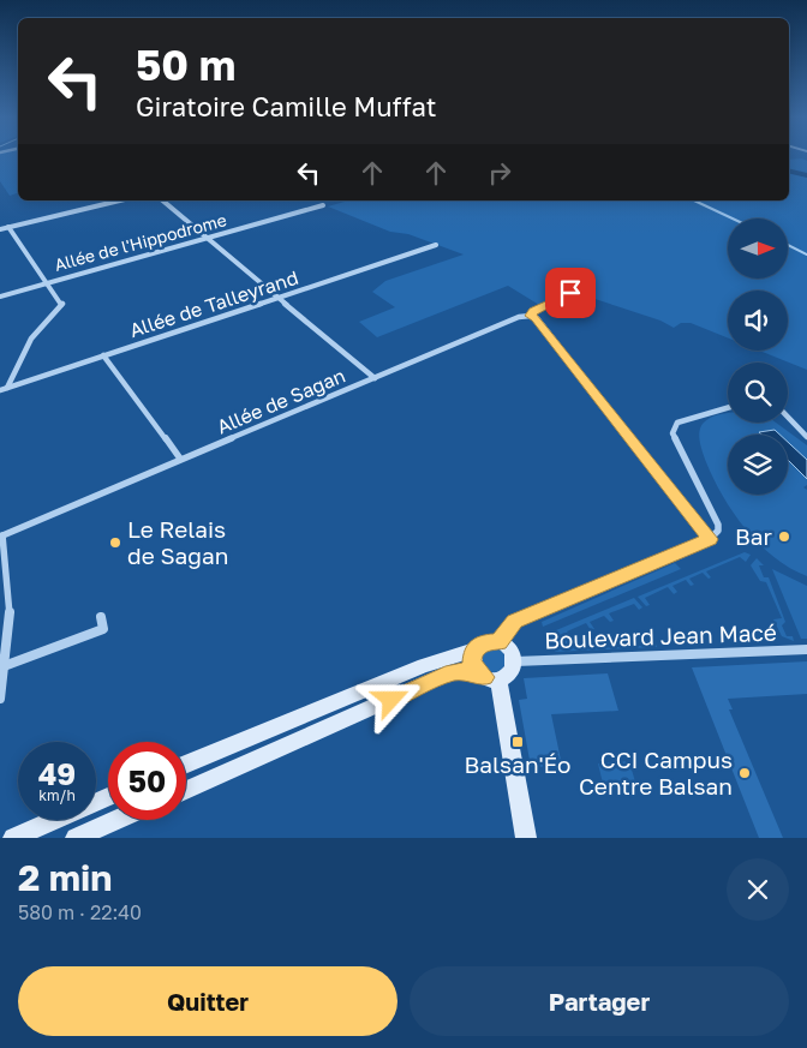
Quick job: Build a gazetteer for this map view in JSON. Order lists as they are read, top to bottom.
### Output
{
  "streets": {
    "street": [
      "Allée de l'Hippodrome",
      "Allée de Talleyrand",
      "Allée de Sagan",
      "Boulevard Jean Macé"
    ]
  },
  "places": {
    "other": ["Bar", "Le Relais de Sagan", "CCI Campus Centre Balsan"],
    "transit": ["Balsan'Éo"]
  },
  "north": "right",
  "page": {
    "turn": ["50 m", "Giratoire Camille Muffat"],
    "speed": "49 km/h",
    "limit": "50",
    "heading": ["2 min", "580 m · 22:40"],
    "buttons": ["Quitter", "Partager"]
  }
}
